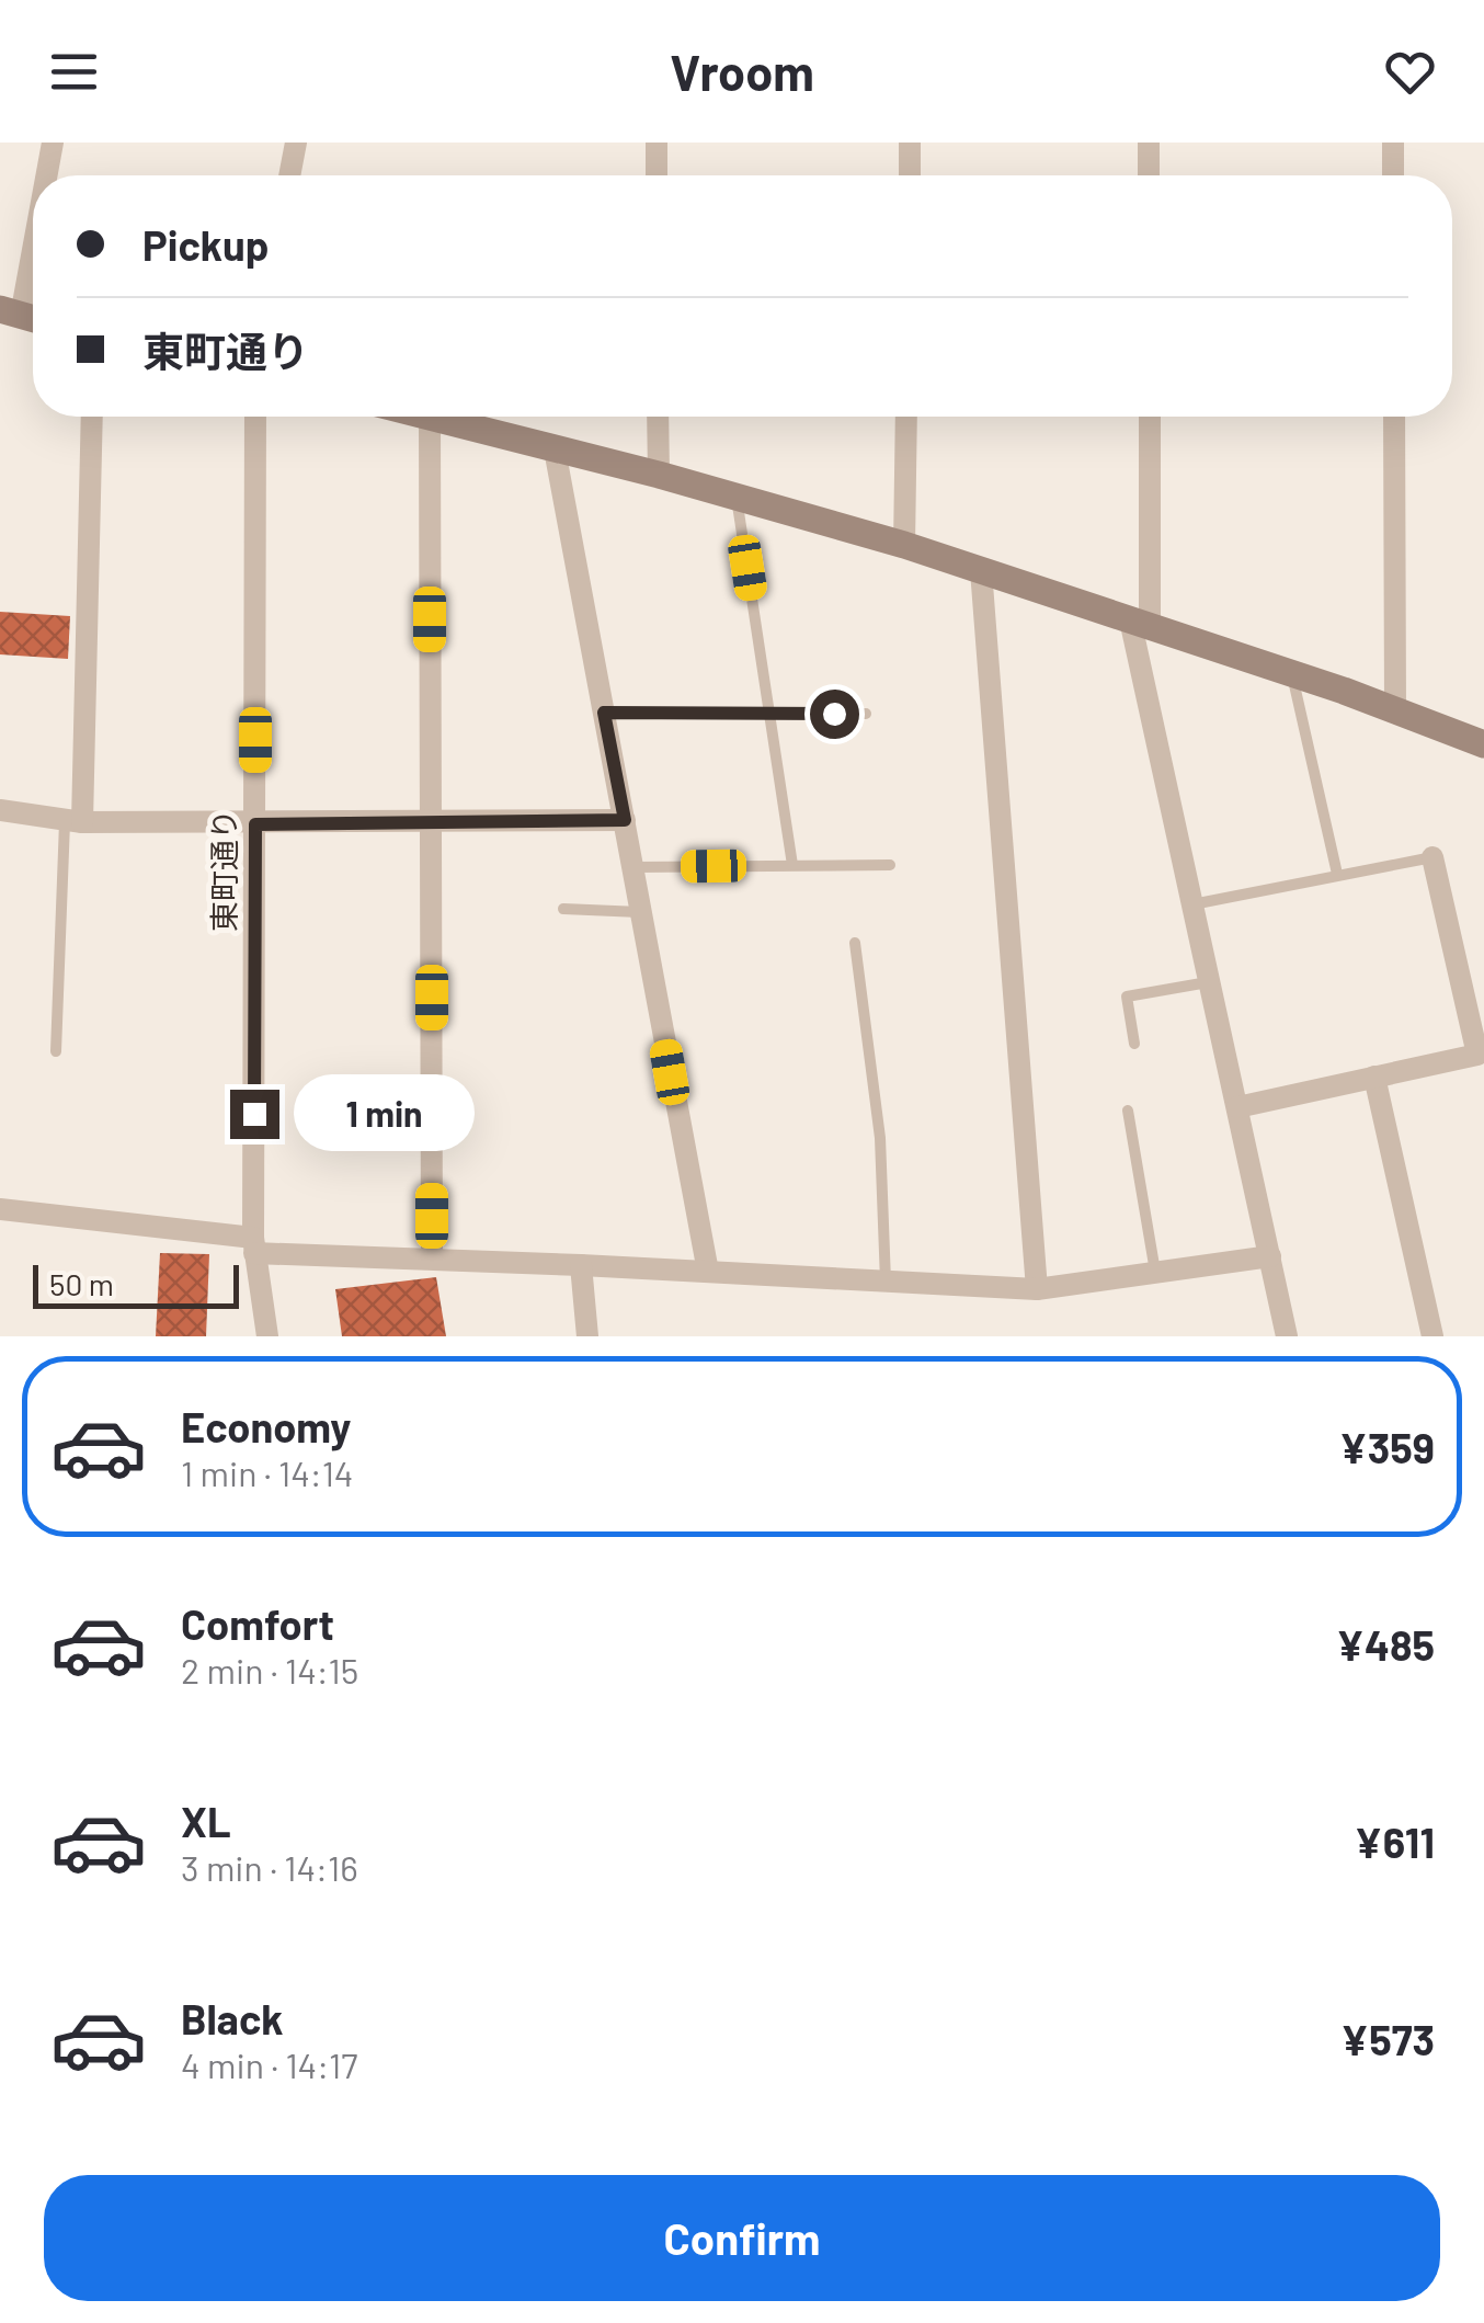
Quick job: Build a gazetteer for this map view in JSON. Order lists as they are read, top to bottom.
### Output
{
  "streets": {
    "street": ["東町通り"]
  },
  "scale_bar": "50 m",
  "page": {
    "header": "Vroom",
    "banner": ["Pickup", "東町通り"],
    "bubble": "1 min",
    "scale": "50 m",
    "list": [
      {
        "name": "Economy",
        "note": "1 min · 14:14",
        "value": "¥359"
      },
      {
        "name": "Comfort",
        "note": "2 min · 14:15",
        "value": "¥485"
      },
      {
        "name": "XL",
        "note": "3 min · 14:16",
        "value": "¥611"
      },
      {
        "name": "Black",
        "note": "4 min · 14:17",
        "value": "¥573"
      }
    ],
    "buttons": "Confirm"
  }
}
